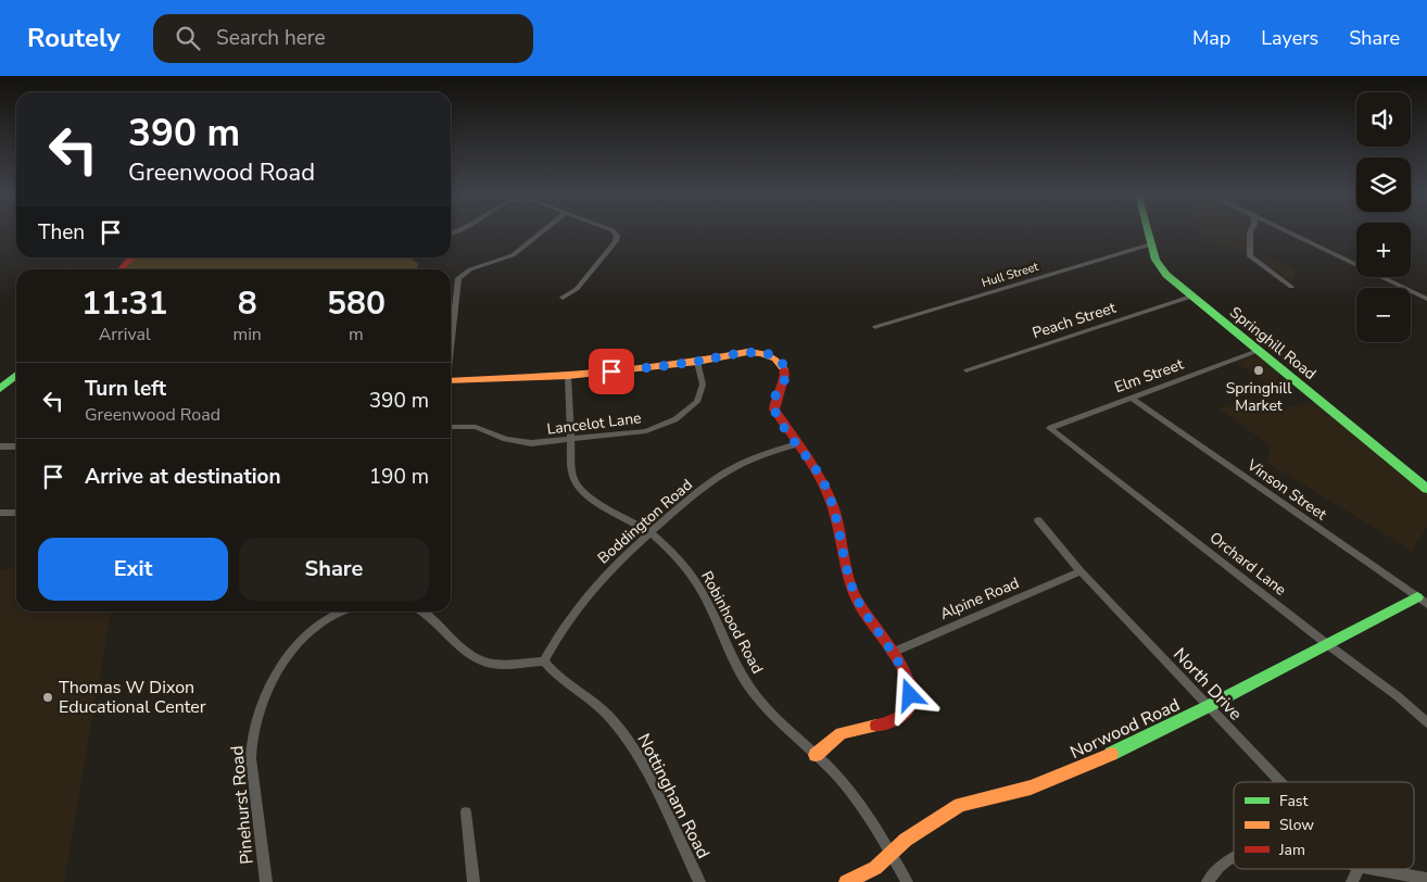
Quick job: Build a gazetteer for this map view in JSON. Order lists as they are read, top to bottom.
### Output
{
  "streets": {
    "street": [
      "Hull Street",
      "Peach Street",
      "Springhill Road",
      "Elm Street",
      "Lancelot Lane",
      "Vinson Street",
      "Boddington Road",
      "Orchard Lane",
      "Alpine Road",
      "Robinhood Road",
      "North Drive",
      "Norwood Road",
      "Nottingham Road",
      "Pinehurst Road"
    ]
  },
  "crossings": [
    ["Hull Street", "Springhill Road"],
    ["Peach Street", "Springhill Road"],
    ["Springhill Road", "Elm Street"],
    ["Elm Street", "Vinson Street"],
    ["Elm Street", "Orchard Lane"],
    ["Lancelot Lane", "Robinhood Road"],
    ["Vinson Street", "Norwood Road"],
    ["Boddington Road", "Robinhood Road"],
    ["Boddington Road", "Nottingham Road"],
    ["Orchard Lane", "Norwood Road"],
    ["Alpine Road", "North Drive"],
    ["Robinhood Road", "Norwood Road"],
    ["North Drive", "Norwood Road"]
  ],
  "places": ["Springhill Market", "Thomas W Dixon Educational Center"],
  "legend": ["Fast", "Slow", "Jam"],
  "page": {
    "header": "Routely",
    "search": "Search here",
    "nav": ["Map", "Layers", "Share"],
    "map_buttons": ["+", "−"],
    "turn": ["390 m", "Greenwood Road"],
    "then": "Then",
    "eta": [
      "11:31",
      "Arrival",
      "8",
      "min",
      "580",
      "m"
    ],
    "list": [
      {
        "name": "Turn left",
        "note": "Greenwood Road",
        "value": "390 m"
      },
      {
        "name": "Arrive at destination",
        "value": "190 m"
      }
    ],
    "buttons": ["Exit", "Share"]
  }
}
